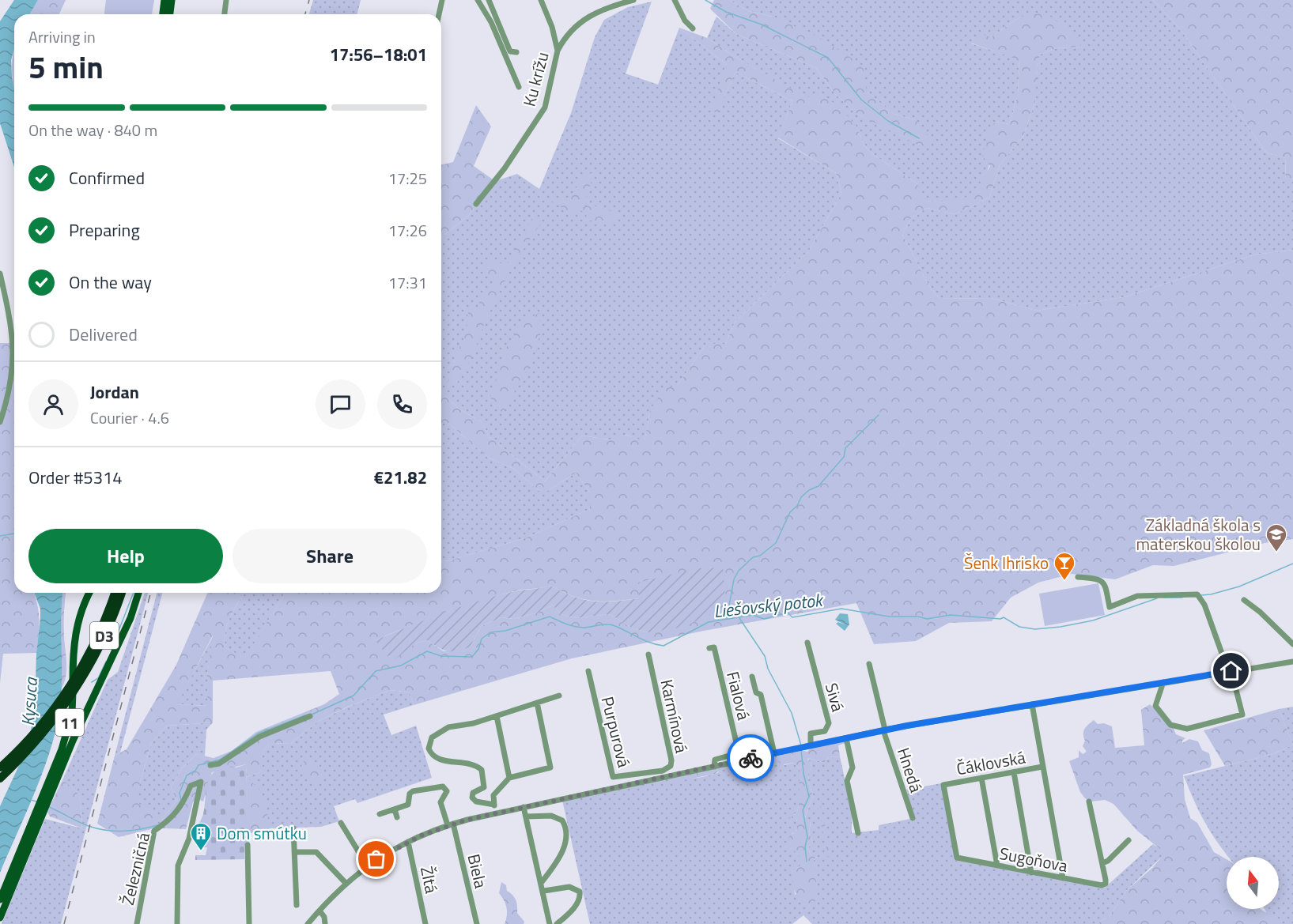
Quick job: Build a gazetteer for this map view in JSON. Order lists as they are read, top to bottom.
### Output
{
  "streets": {
    "highway": ["D3"],
    "main road": ["11"],
    "street": [
      "Ku krížu",
      "Fialová",
      "Sivá",
      "Karmínová",
      "Purpurová",
      "Čáklovská",
      "Hnedá",
      "Sugoňova",
      "Železničná",
      "Biela",
      "Žltá"
    ]
  },
  "crossings": [
    ["Karmínová", "Purpurová"],
    ["Čáklovská", "Sugoňova"]
  ],
  "water": ["Liešovský potok", "Kysuca"],
  "places": {
    "school or university": ["Základná škola s materskou školou"],
    "bar": ["Šenk Ihrisko"],
    "building": ["Dom smútku"]
  },
  "north": "top",
  "page": {
    "heading": ["5 min", "Arriving in", "17:56–18:01"],
    "panel": [
      "Jordan",
      "Courier · 4.6",
      "Order #5314",
      "€21.82"
    ],
    "bar": "On the way · 840 m",
    "list": [
      ["Confirmed", "17:25"],
      ["Preparing", "17:26"],
      ["On the way", "17:31"],
      "Delivered"
    ],
    "buttons": ["Help", "Share"]
  }
}
